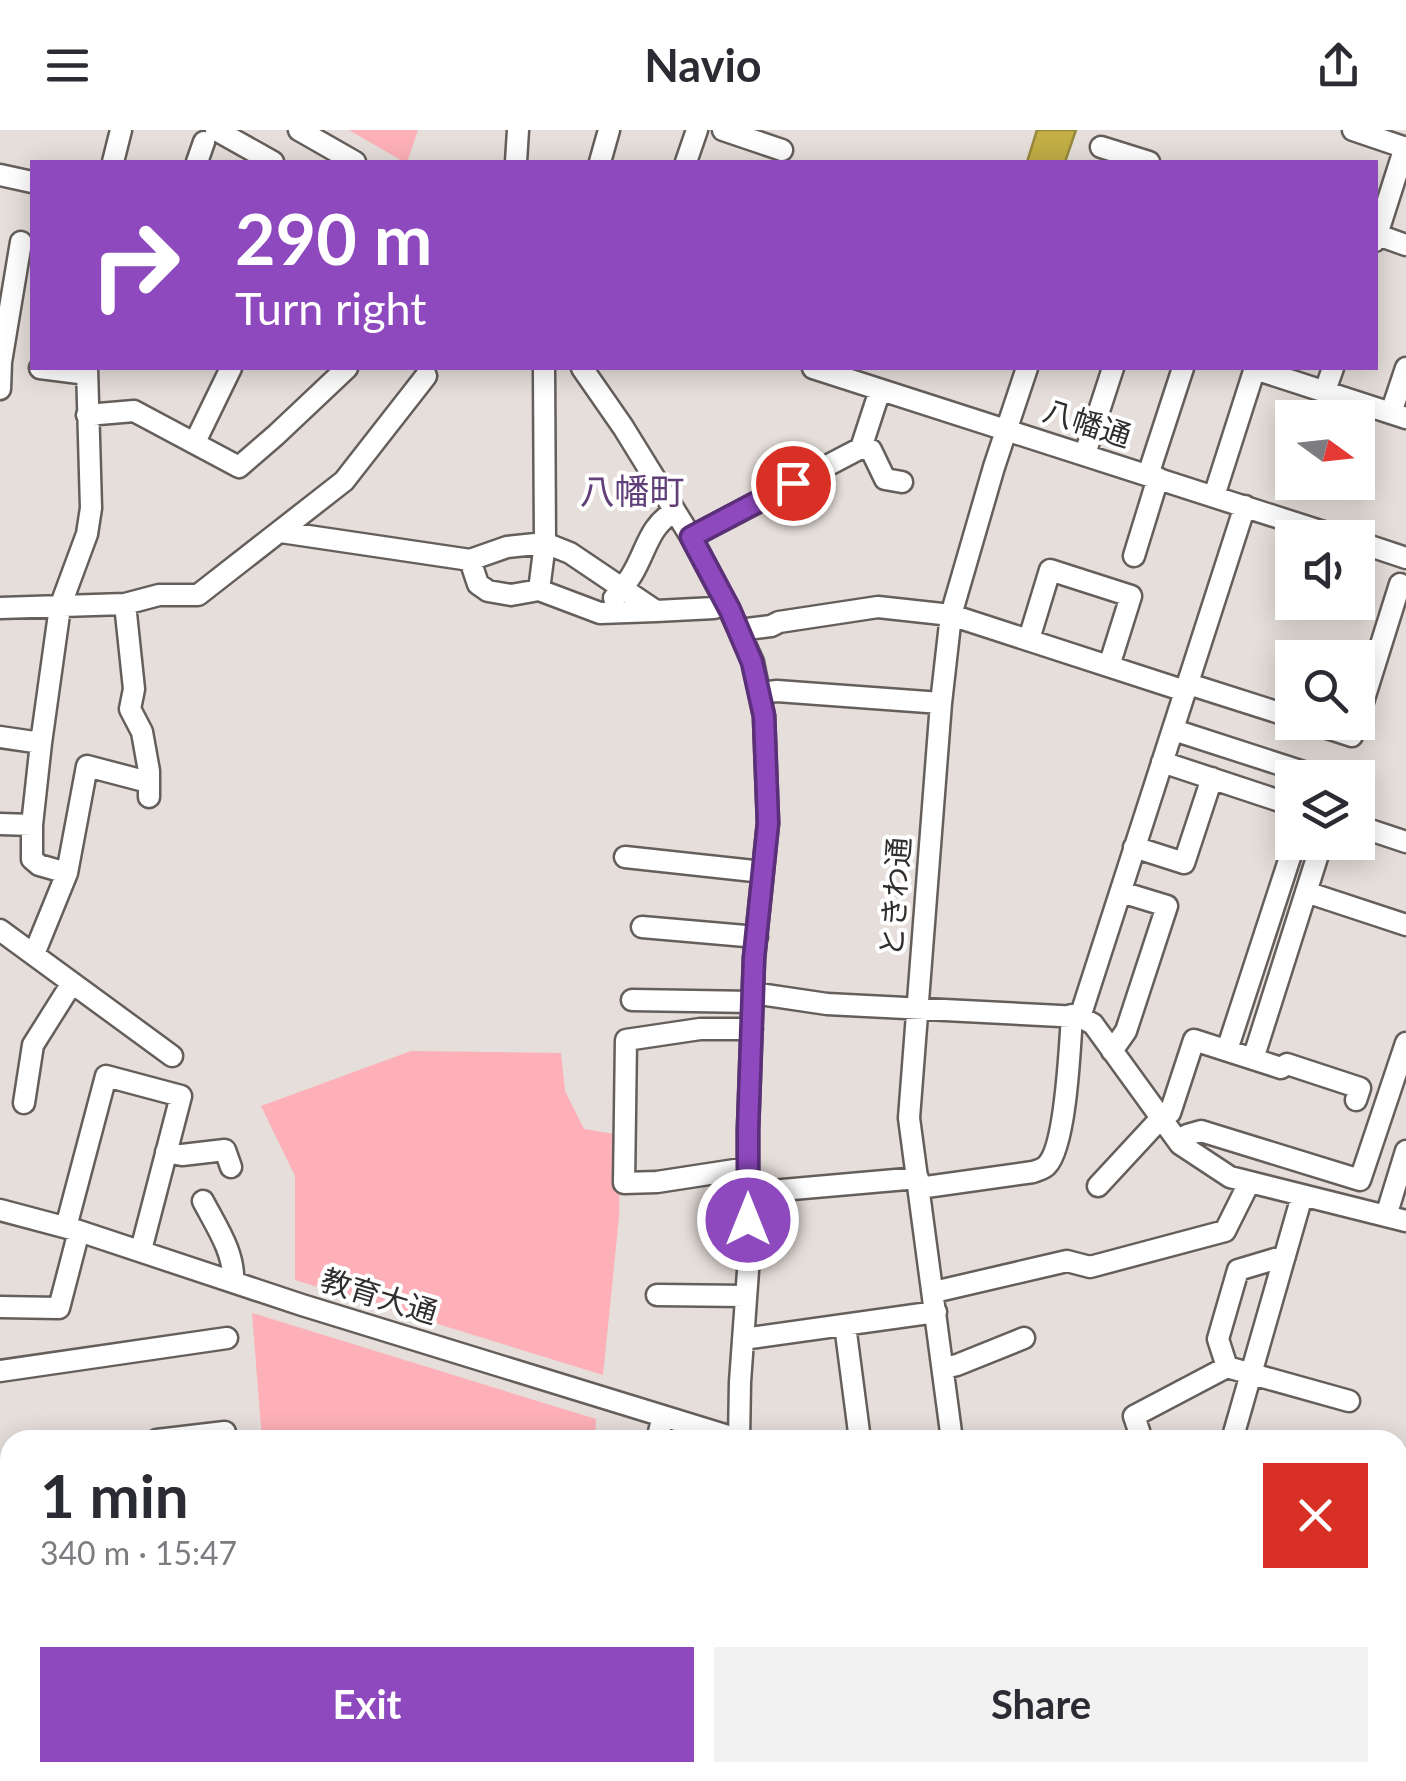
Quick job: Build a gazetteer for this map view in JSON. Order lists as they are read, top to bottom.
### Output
{
  "streets": {
    "street": ["八幡通", "ときわ通", "教育大通"]
  },
  "crossings": [
    ["八幡通", "ときわ通"]
  ],
  "districts": ["八幡町"],
  "north": "right",
  "page": {
    "header": "Navio",
    "turn": ["290 m", "Turn right"],
    "heading": ["1 min", "340 m · 15:47"],
    "buttons": ["Exit", "Share"]
  }
}
